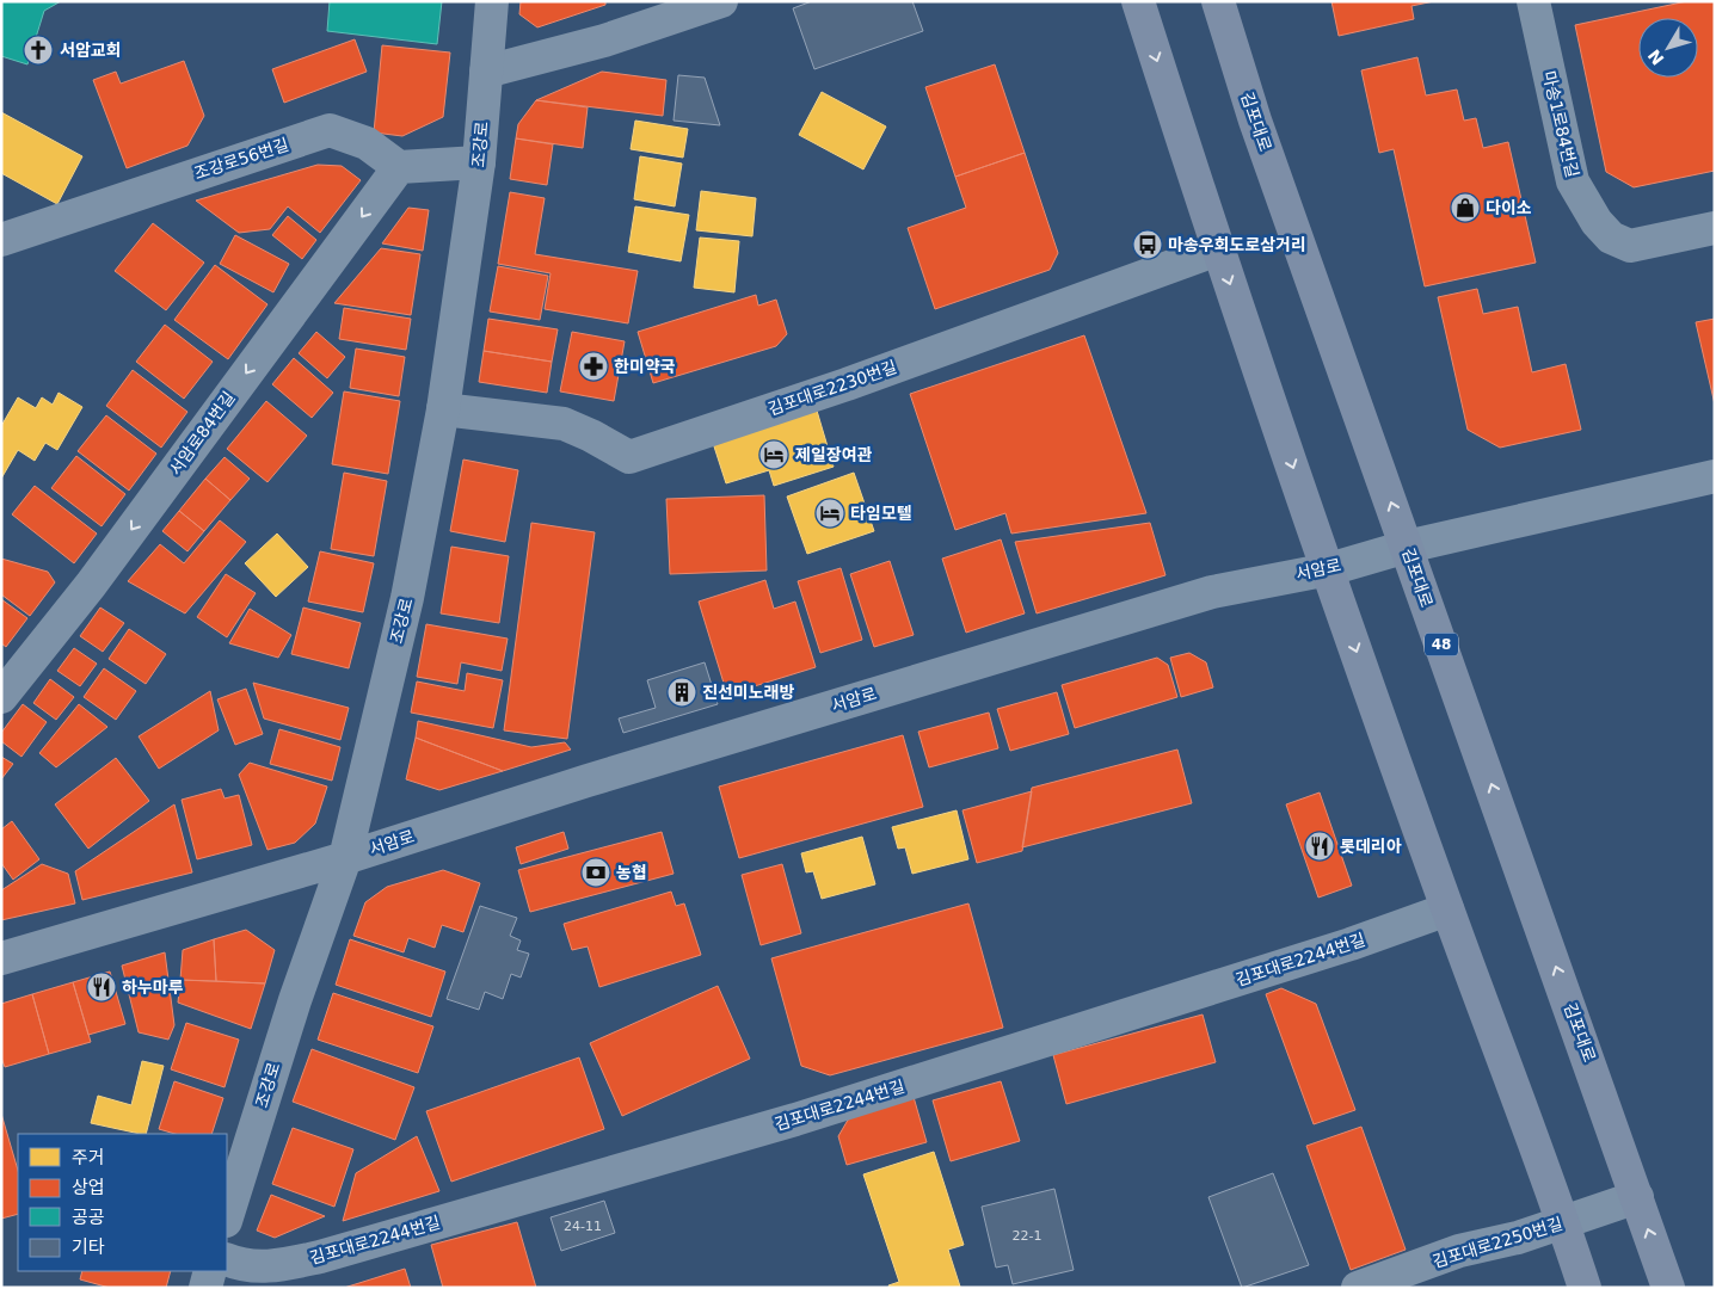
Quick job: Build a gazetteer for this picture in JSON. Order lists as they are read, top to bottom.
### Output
{
  "streets": {
    "main road": ["김포대로", "48"],
    "street": [
      "마송1로84번길",
      "조강로",
      "조강로56번길",
      "김포대로2230번길",
      "서암로84번길",
      "서암로",
      "김포대로2244번길",
      "김포대로2250번길"
    ]
  },
  "crossings": [
    ["김포대로", "서암로"],
    ["김포대로", "김포대로2250번길"],
    ["조강로", "김포대로2230번길"],
    ["조강로", "서암로"],
    ["조강로56번길", "서암로84번길"]
  ],
  "one_way": ["서암로84번길"],
  "places": {
    "church": ["서암교회"],
    "shop": ["다이소"],
    "bus stop": ["마송우회도로삼거리"],
    "pharmacy": ["한미약국"],
    "hotel": ["제일장여관", "타임모텔"],
    "building": ["진선미노래방"],
    "restaurant": ["롯데리아", "하누마루"],
    "bank": ["농협"]
  },
  "house_numbers": ["24-11", "22-1"],
  "legend": [
    "주거",
    "상업",
    "공공",
    "기타"
  ],
  "north": "bottom left"
}
